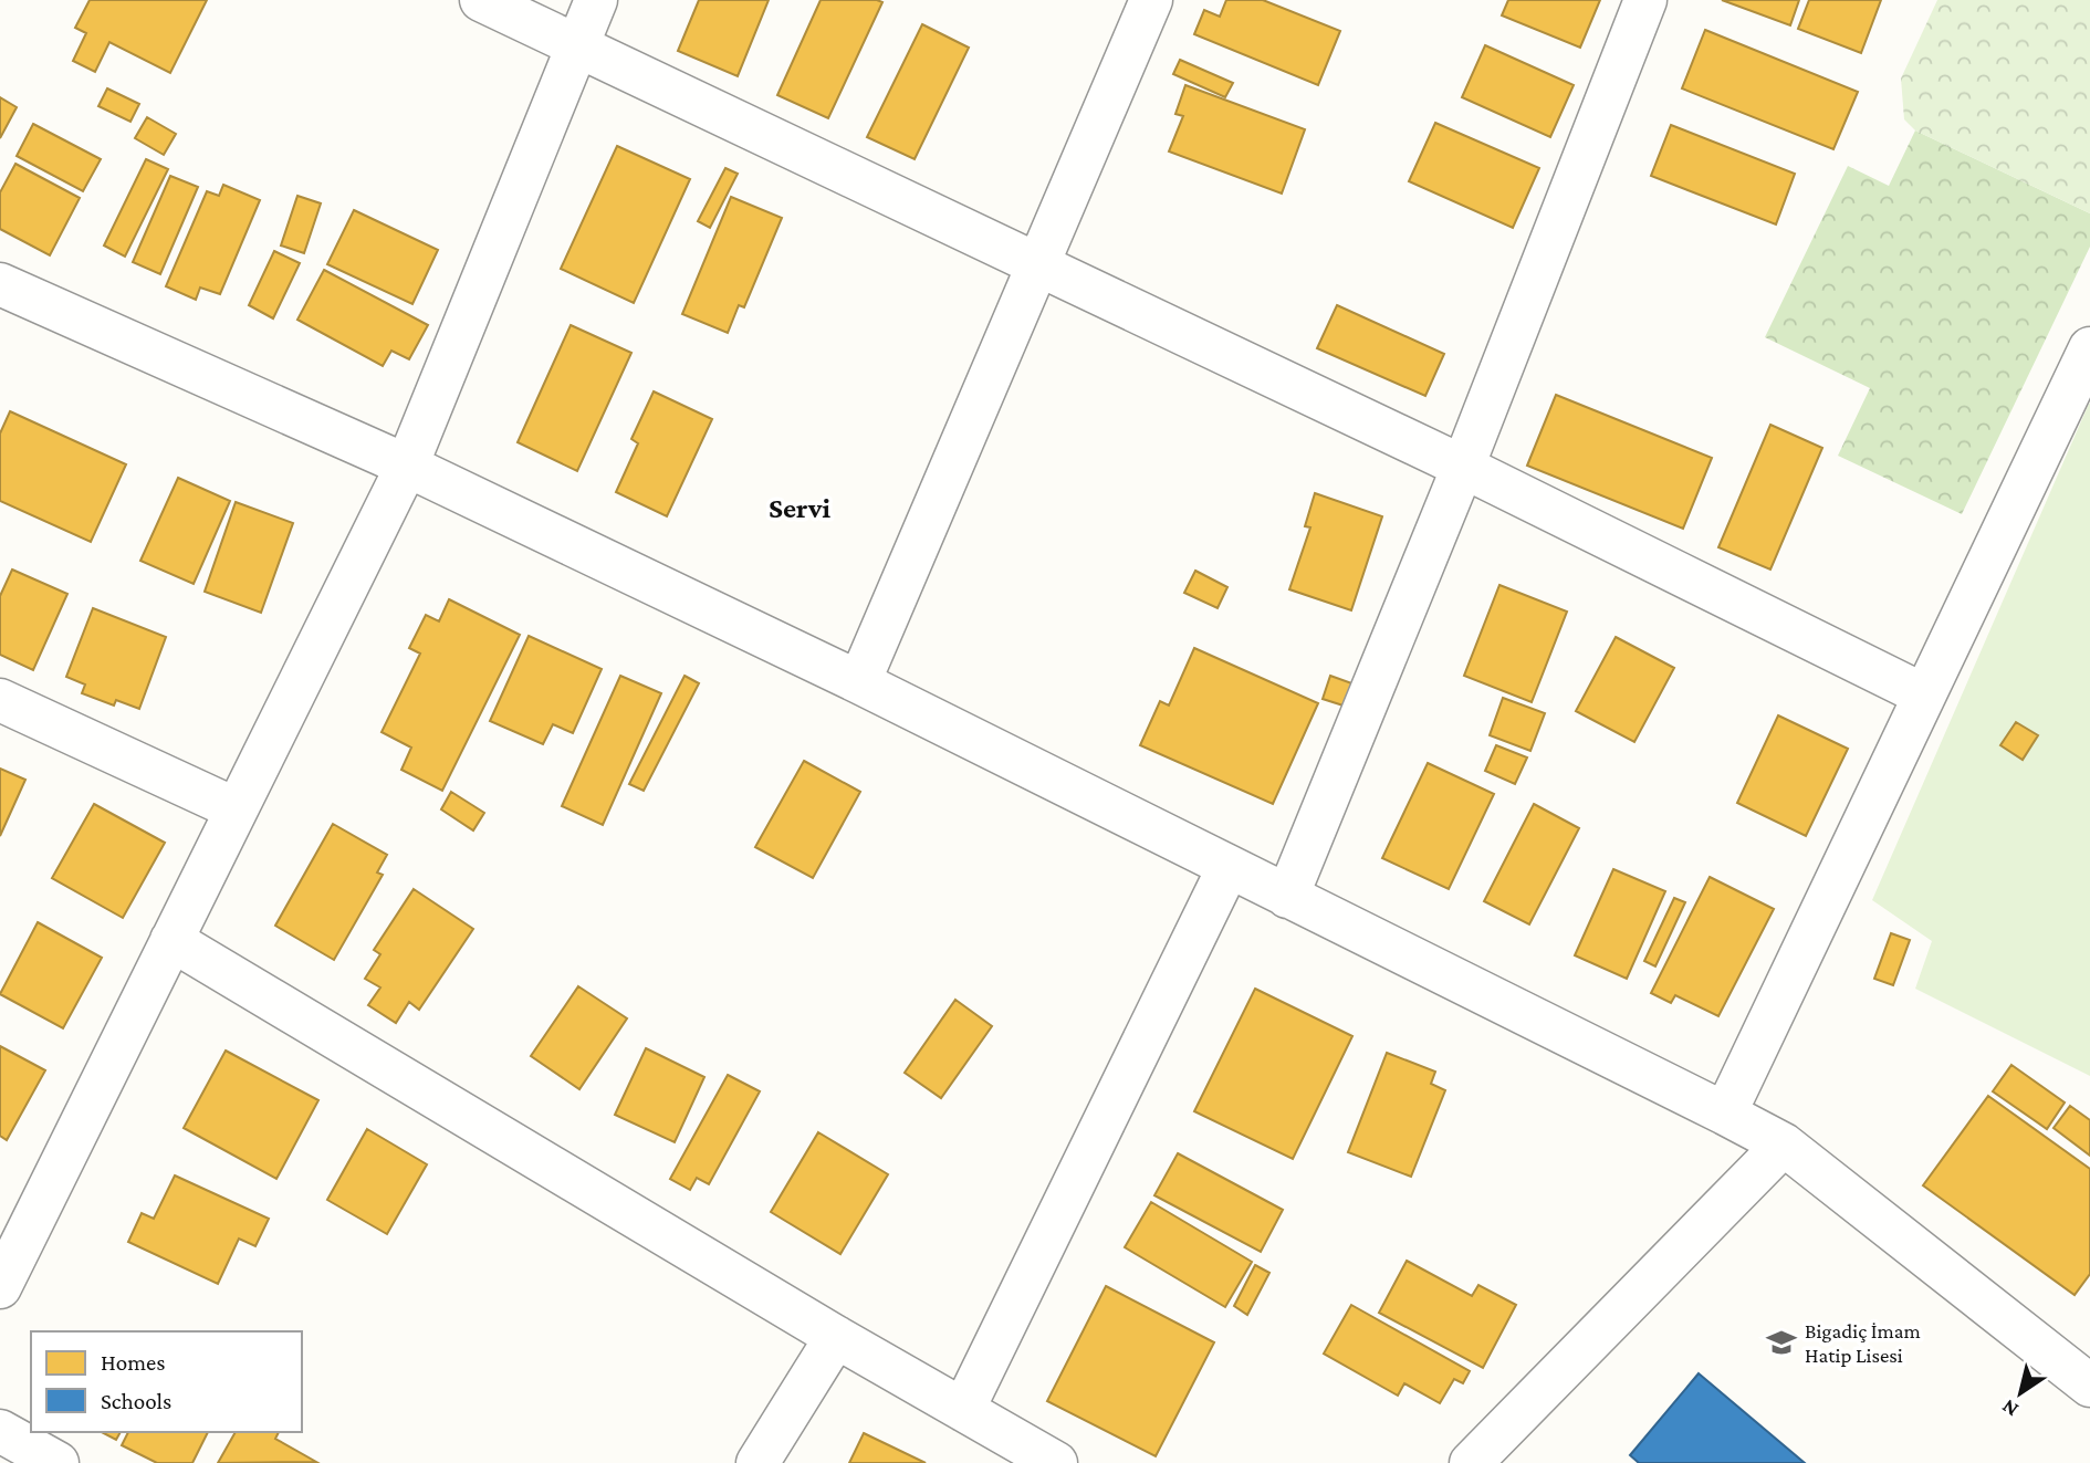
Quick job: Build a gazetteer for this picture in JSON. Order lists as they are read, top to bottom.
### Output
{
  "districts": ["Servi"],
  "places": {
    "school or university": ["Bigadiç İmam Hatip Lisesi"]
  },
  "legend": ["Homes", "Schools"],
  "north": "bottom left"
}
